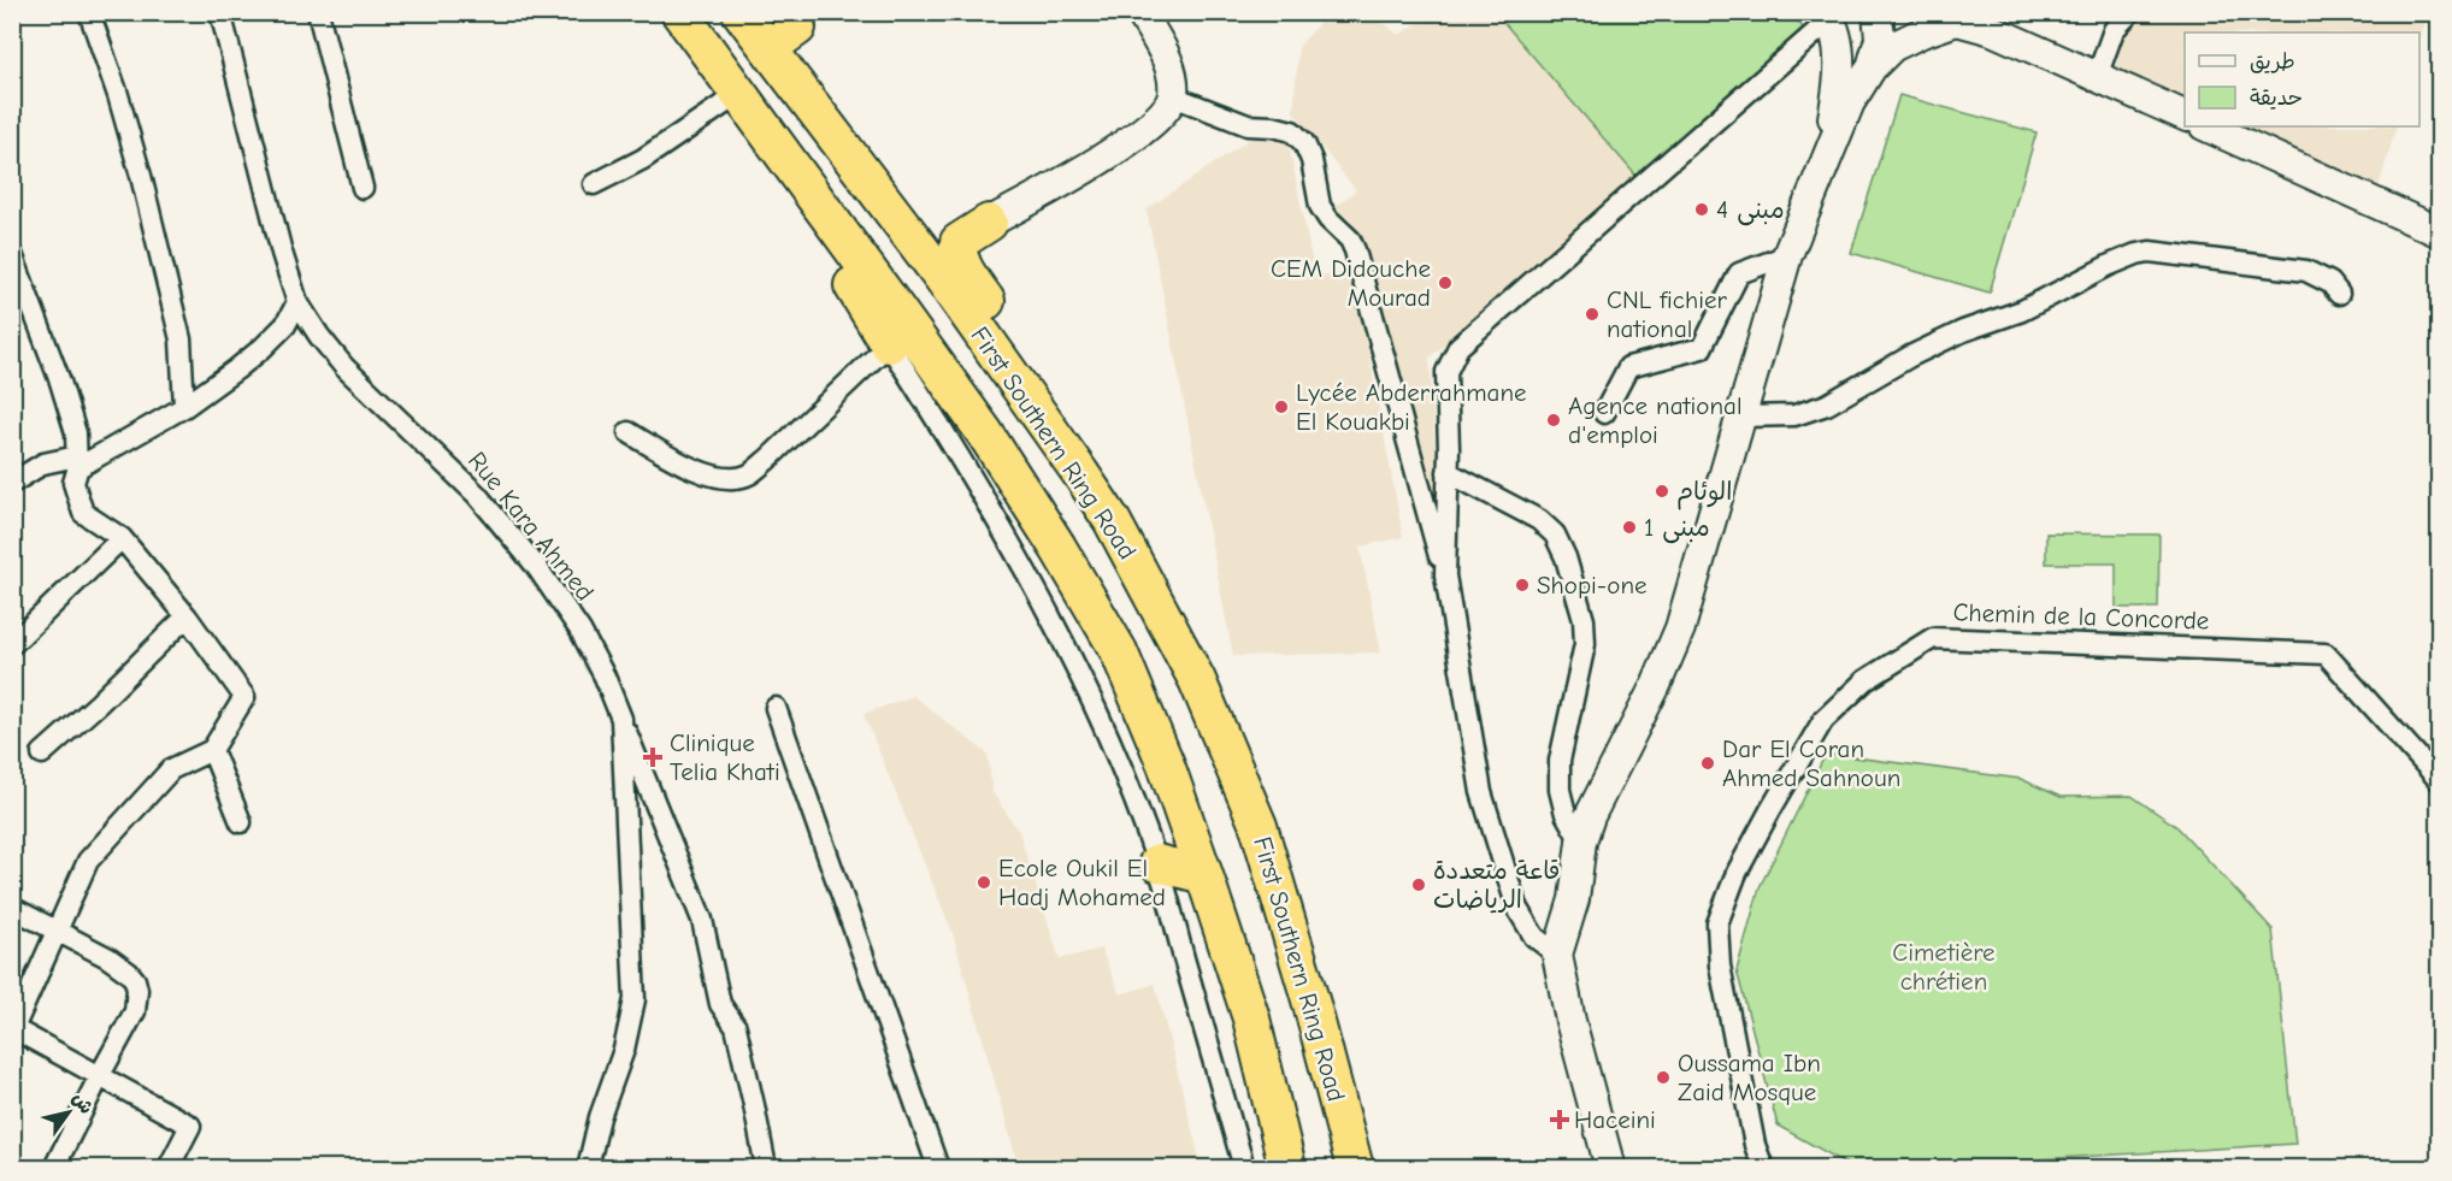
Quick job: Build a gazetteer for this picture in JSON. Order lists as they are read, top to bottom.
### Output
{
  "streets": {
    "highway": ["First Southern Ring Road"],
    "street": ["Rue Kara Ahmed", "Chemin de la Concorde"]
  },
  "parks": ["Cimetière chrétien"],
  "places": {
    "other": [
      "مبنى 4",
      "CEM Didouche Mourad",
      "CNL fichier national",
      "Lycée Abderrahmane El Kouakbi",
      "Agence national d'emploi",
      "الوئام",
      "مبنى 1",
      "Shopi-one",
      "Dar El Coran Ahmed Sahnoun",
      "Ecole Oukil El Hadj Mohamed",
      "قاعة متعددة الرياضات",
      "Oussama Ibn Zaid Mosque"
    ],
    "health": ["Clinique Telia Khati", "Haceini"]
  },
  "legend": ["طريق", "حديقة"],
  "north": "top right"
}
